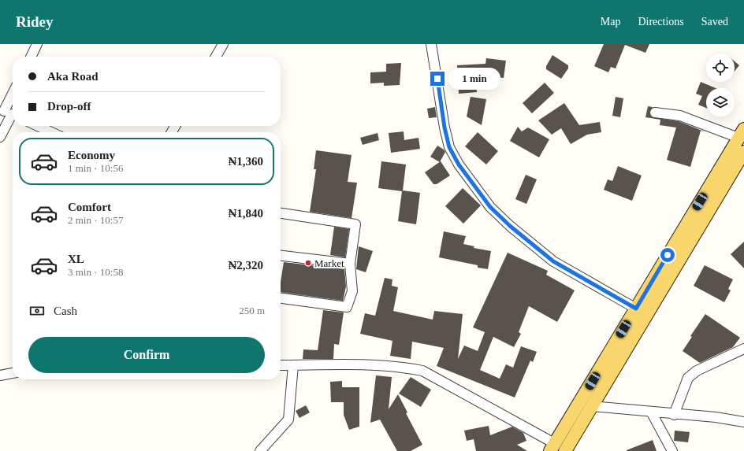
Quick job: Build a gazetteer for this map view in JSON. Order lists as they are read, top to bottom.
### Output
{
  "places": ["Market"],
  "page": {
    "header": "Ridey",
    "nav": ["Map", "Directions", "Saved"],
    "banner": ["Aka Road", "Drop-off"],
    "bubble": "1 min",
    "list": [
      {
        "name": "Economy",
        "note": "1 min · 10:56",
        "value": "₦1,360"
      },
      {
        "name": "Comfort",
        "note": "2 min · 10:57",
        "value": "₦1,840"
      },
      {
        "name": "XL",
        "note": "3 min · 10:58",
        "value": "₦2,320"
      }
    ],
    "pay": ["Cash", "250 m"],
    "buttons": "Confirm"
  }
}
